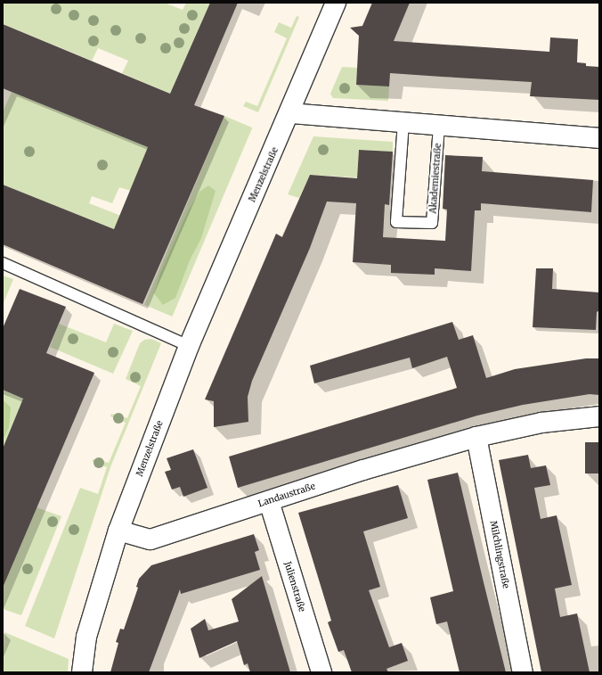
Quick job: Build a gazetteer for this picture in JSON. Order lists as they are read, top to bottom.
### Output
{
  "streets": {
    "street": [
      "Menzelstraße",
      "Landaustraße",
      "Milchlingstraße",
      "Julienstraße"
    ],
    "lane": ["Akademiestraße"]
  },
  "crossings": [
    ["Menzelstraße", "Landaustraße"],
    ["Landaustraße", "Milchlingstraße"],
    ["Landaustraße", "Julienstraße"]
  ]
}
